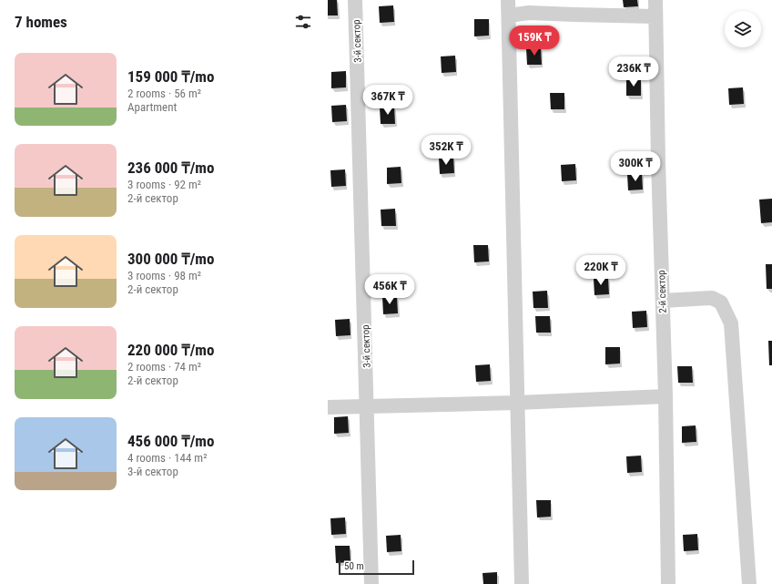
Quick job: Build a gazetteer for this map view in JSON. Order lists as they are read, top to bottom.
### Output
{
  "streets": {
    "street": ["3-й сектор", "2-й сектор"]
  },
  "scale_bar": "50 m",
  "page": {
    "heading": "7 homes",
    "price": [
      "159K ₸",
      "236K ₸",
      "367K ₸",
      "352K ₸",
      "300K ₸",
      "220K ₸",
      "456K ₸"
    ],
    "list": [
      {
        "name": "159 000 ₸/mo",
        "note": "2 rooms · 56 m² · Apartment"
      },
      {
        "name": "236 000 ₸/mo",
        "note": "3 rooms · 92 m² · 2-й сектор"
      },
      {
        "name": "300 000 ₸/mo",
        "note": "3 rooms · 98 m² · 2-й сектор"
      },
      {
        "name": "220 000 ₸/mo",
        "note": "2 rooms · 74 m² · 2-й сектор"
      },
      {
        "name": "456 000 ₸/mo",
        "note": "4 rooms · 144 m² · 3-й сектор"
      }
    ],
    "scale": "50 m"
  }
}
